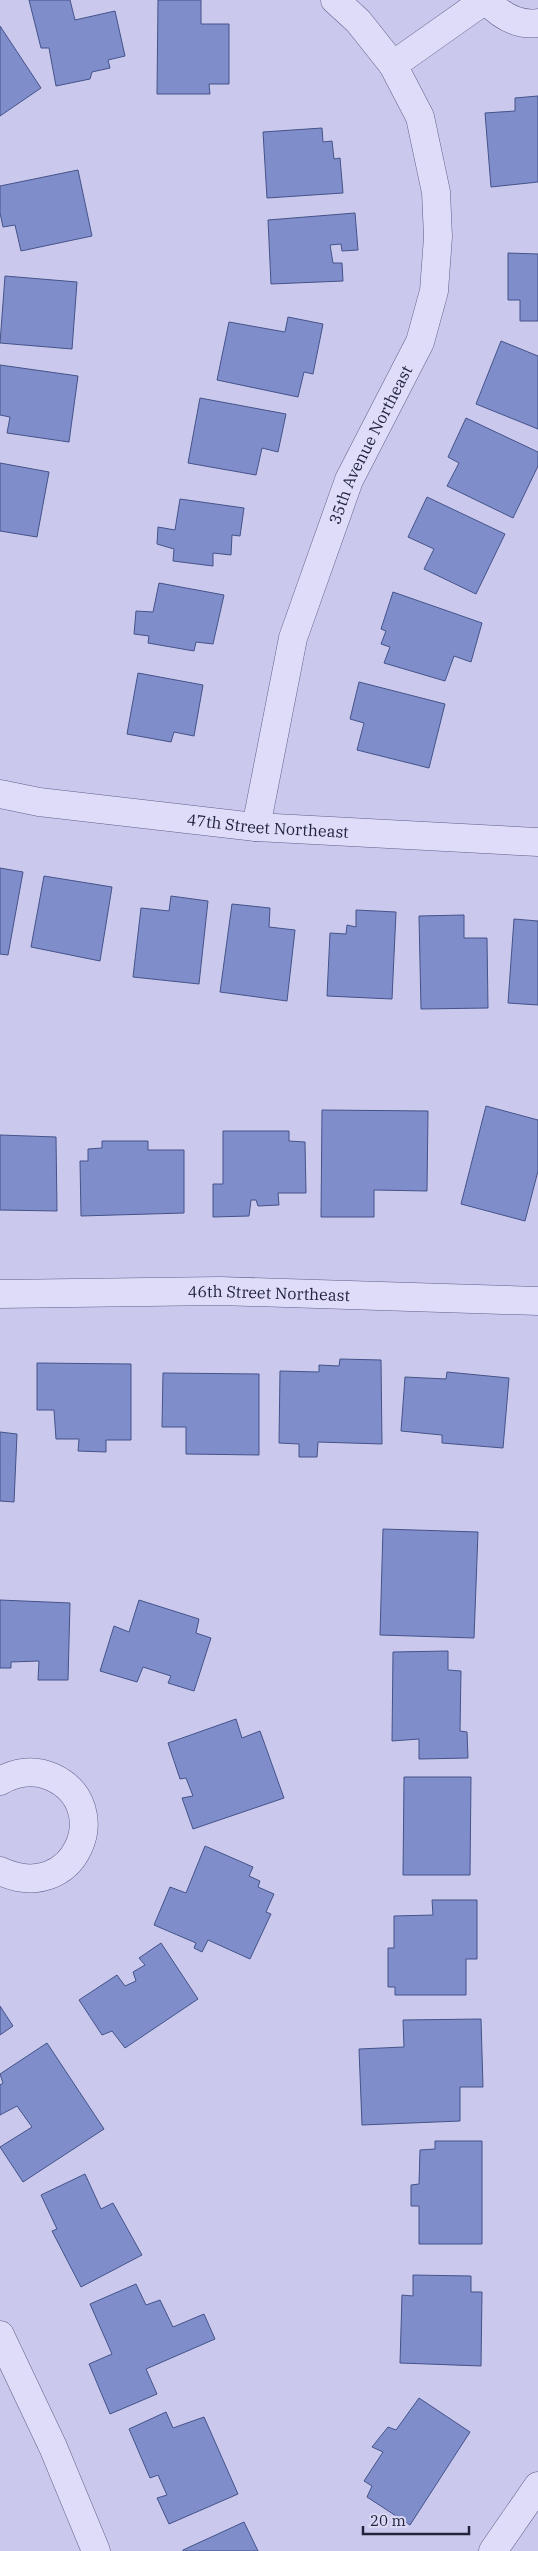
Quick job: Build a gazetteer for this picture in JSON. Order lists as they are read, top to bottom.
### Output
{
  "streets": {
    "street": ["35th Avenue Northeast", "47th Street Northeast", "46th Street Northeast"]
  },
  "crossings": [
    ["35th Avenue Northeast", "47th Street Northeast"]
  ],
  "scale_bar": "20 m"
}
